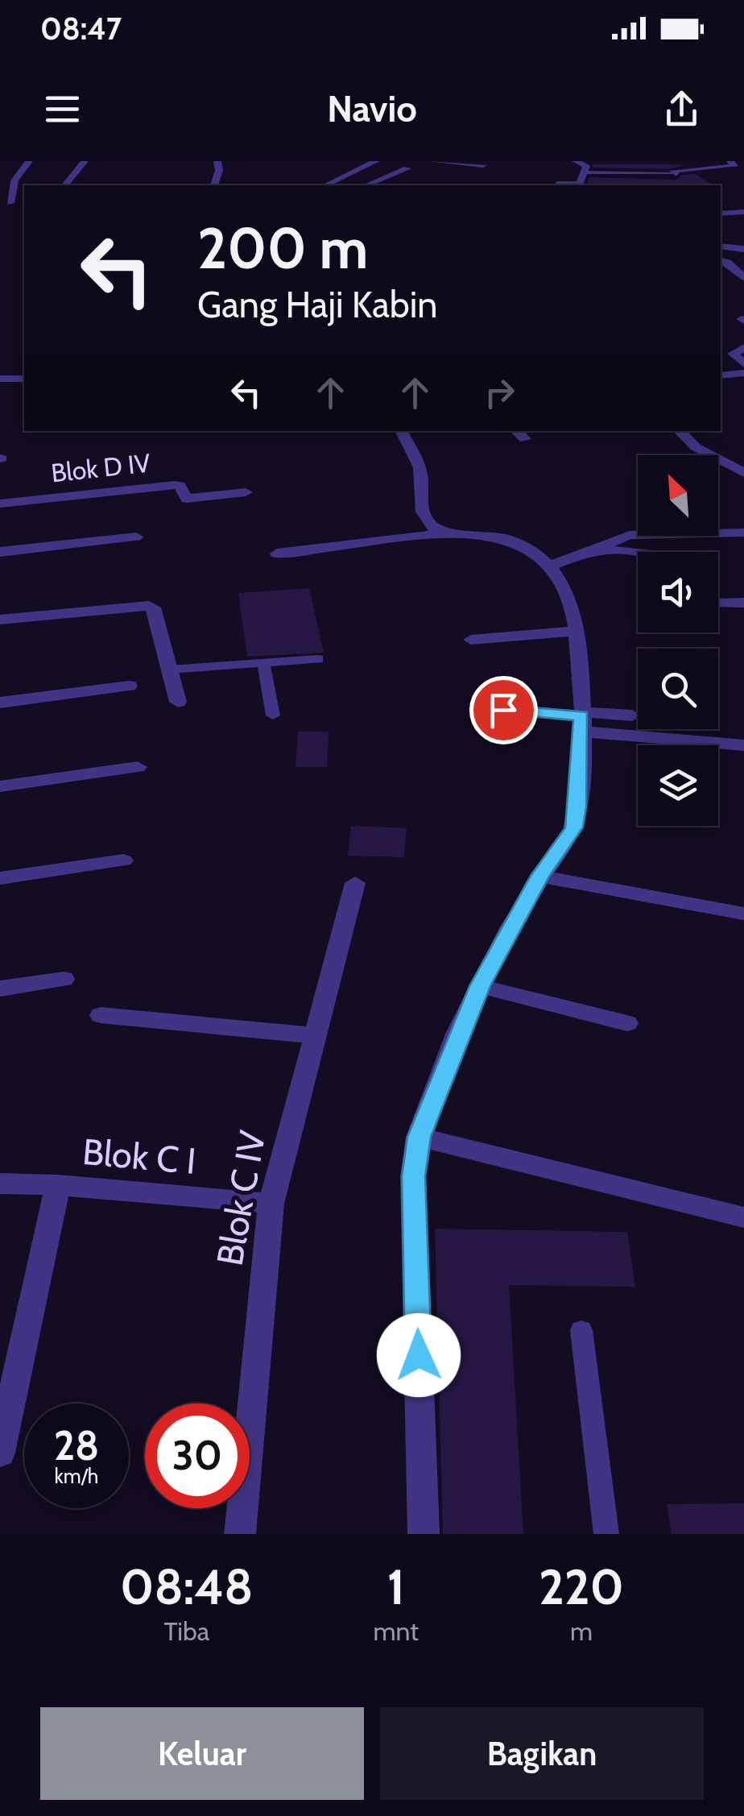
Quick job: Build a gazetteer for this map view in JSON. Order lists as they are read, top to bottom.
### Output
{
  "streets": {
    "street": ["Blok D IV", "Blok C I", "Blok C IV"]
  },
  "crossings": [
    ["Blok C I", "Blok C IV"]
  ],
  "north": "top left",
  "page": {
    "status": "08:47",
    "header": "Navio",
    "turn": ["200 m", "Gang Haji Kabin"],
    "speed": "28 km/h",
    "limit": "30",
    "eta": [
      "08:48",
      "Tiba",
      "1",
      "mnt",
      "220",
      "m"
    ],
    "buttons": ["Keluar", "Bagikan"]
  }
}
